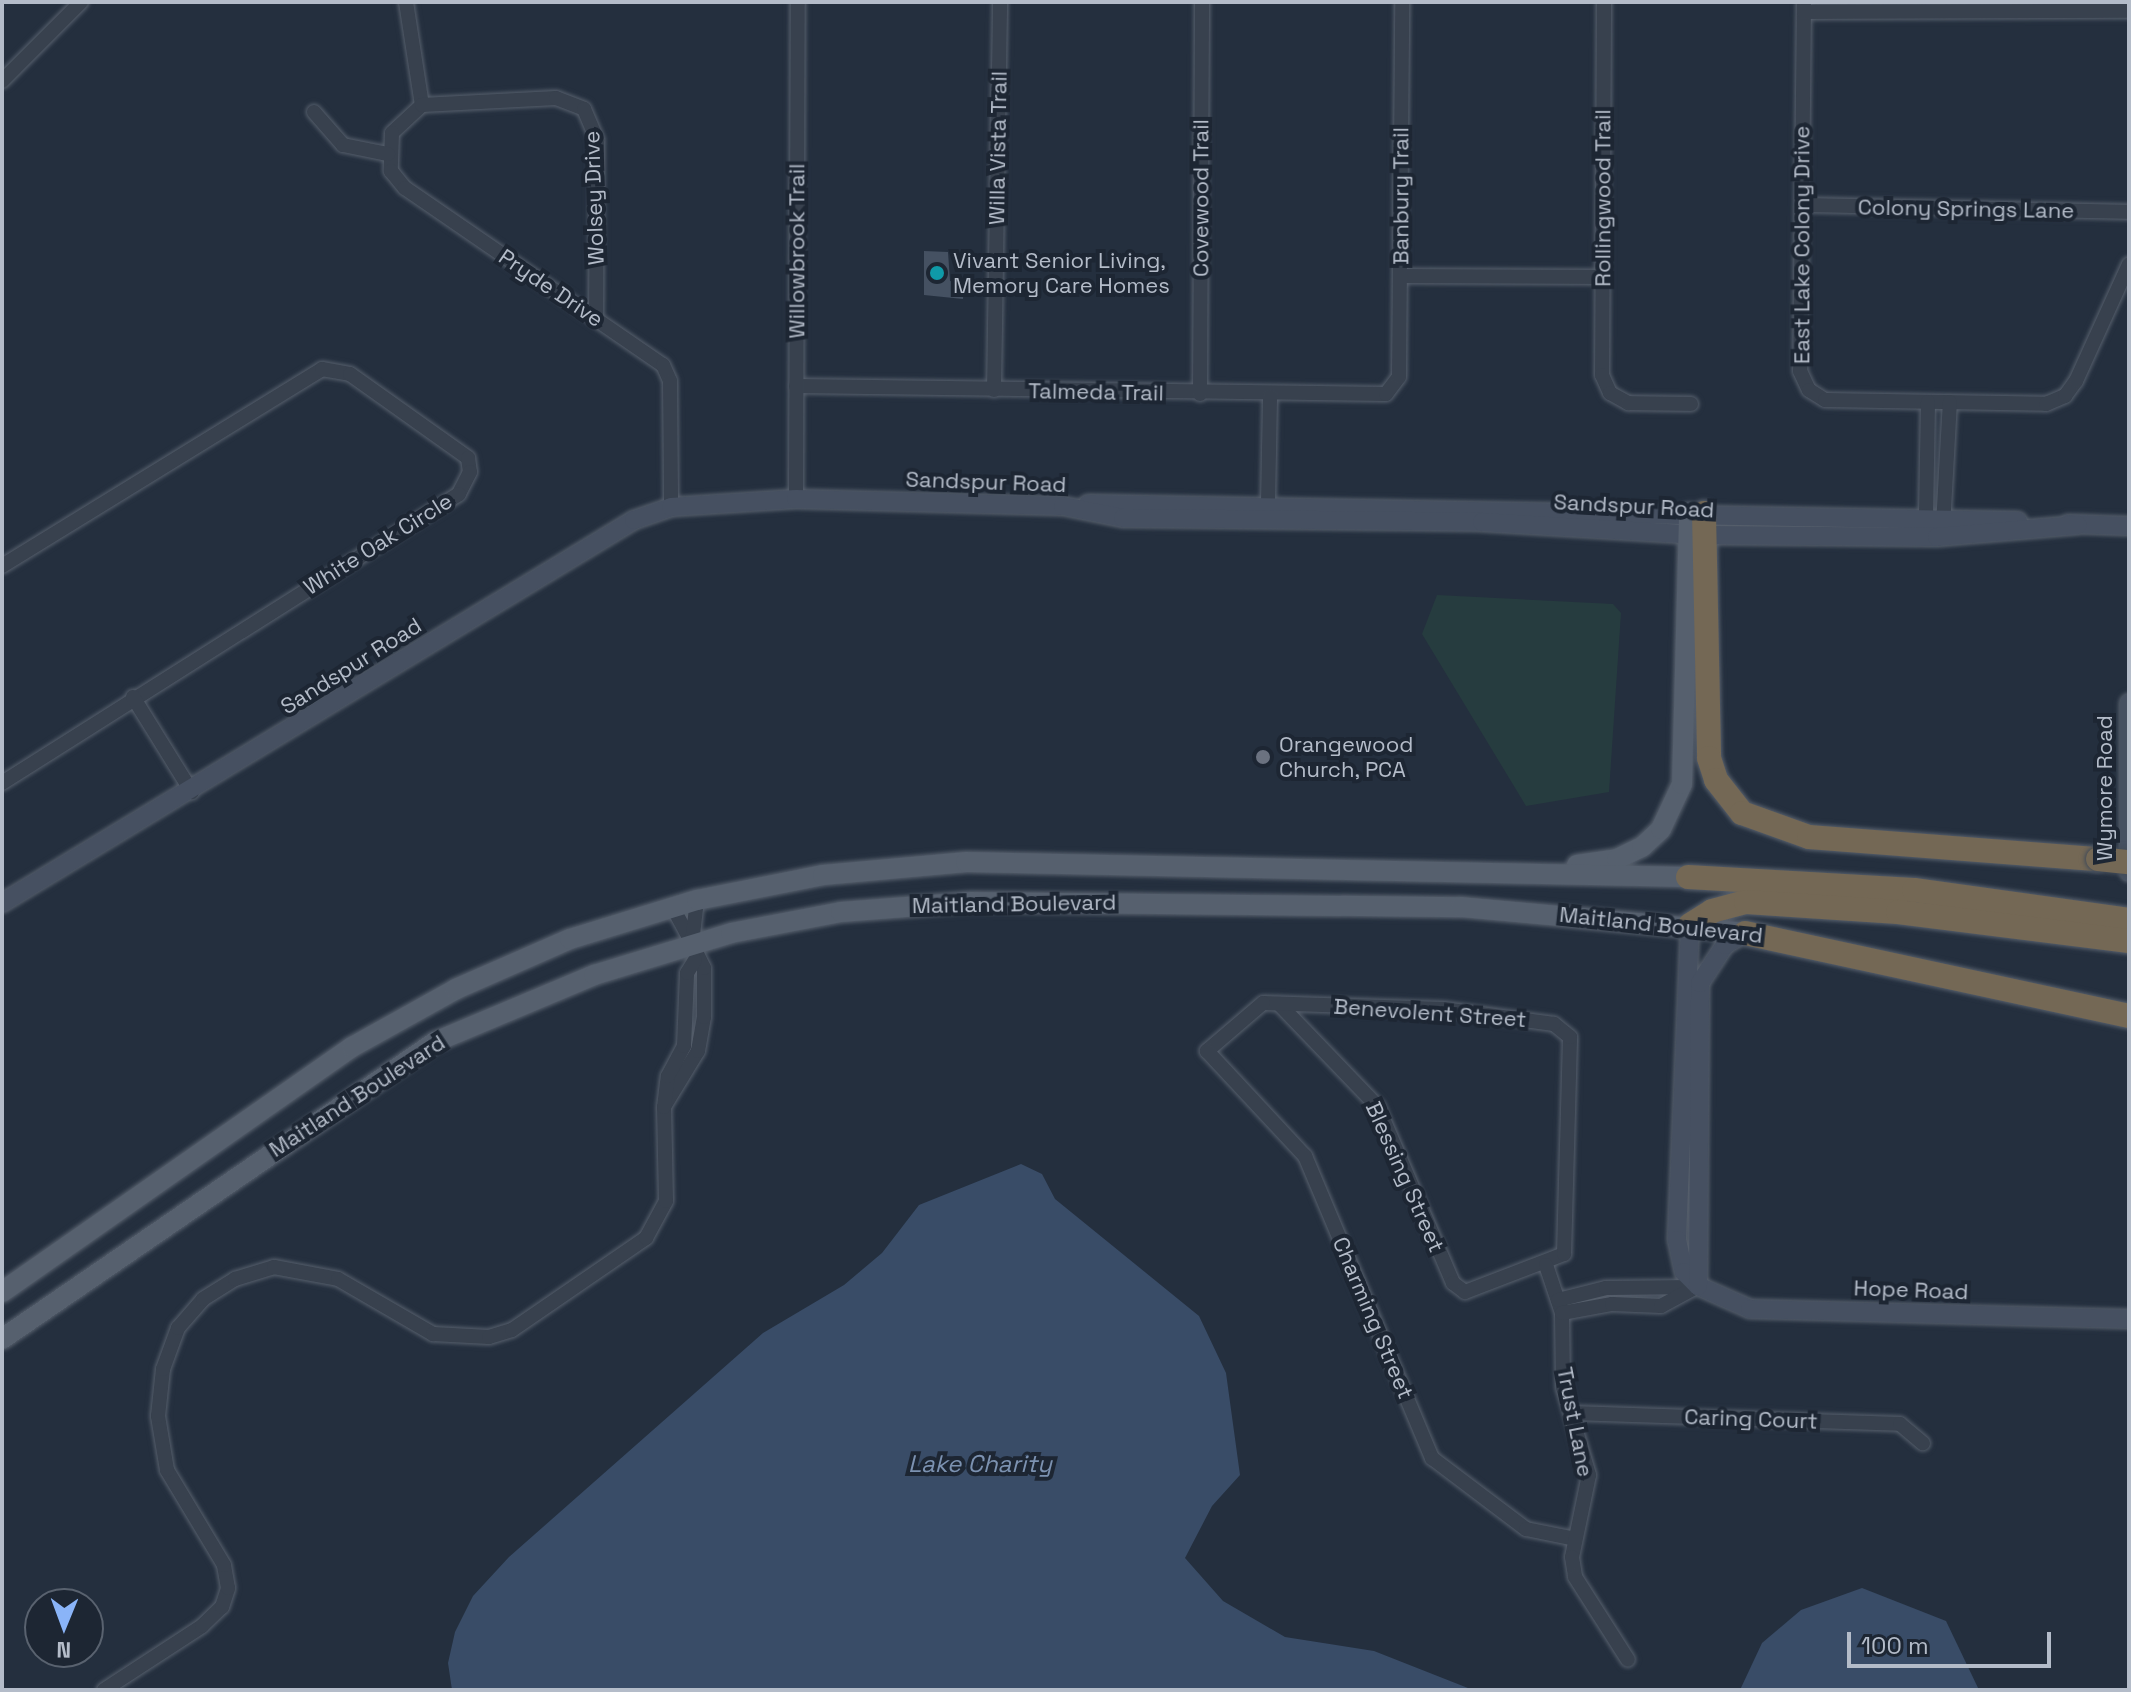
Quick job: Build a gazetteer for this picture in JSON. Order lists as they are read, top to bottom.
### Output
{
  "streets": {
    "highway": ["Maitland Boulevard"],
    "street": [
      "Willa Vista Trail",
      "Banbury Trail",
      "Wolsey Drive",
      "Covewood Trail",
      "Rollingwood Trail",
      "Colony Springs Lane",
      "East Lake Colony Drive",
      "Willowbrook Trail",
      "Pryde Drive",
      "Talmeda Trail",
      "Sandspur Road",
      "White Oak Circle",
      "Wymore Road",
      "Benevolent Street",
      "Blessing Street",
      "Hope Road",
      "Charming Street",
      "Caring Court",
      "Trust Lane"
    ]
  },
  "crossings": [
    ["Willa Vista Trail", "Talmeda Trail"],
    ["Banbury Trail", "Talmeda Trail"],
    ["Wolsey Drive", "Pryde Drive"],
    ["Covewood Trail", "Talmeda Trail"],
    ["Colony Springs Lane", "East Lake Colony Drive"],
    ["Willowbrook Trail", "Talmeda Trail"],
    ["Willowbrook Trail", "Sandspur Road"],
    ["Pryde Drive", "Sandspur Road"],
    ["Benevolent Street", "Blessing Street"],
    ["Benevolent Street", "Charming Street"],
    ["Benevolent Street", "Trust Lane"],
    ["Blessing Street", "Trust Lane"],
    ["Charming Street", "Trust Lane"],
    ["Caring Court", "Trust Lane"]
  ],
  "water": ["Lake Charity"],
  "places": ["Vivant Senior Living, Memory Care Homes", "Orangewood Church, PCA"],
  "scale_bar": "100 m",
  "north": "bottom"
}
